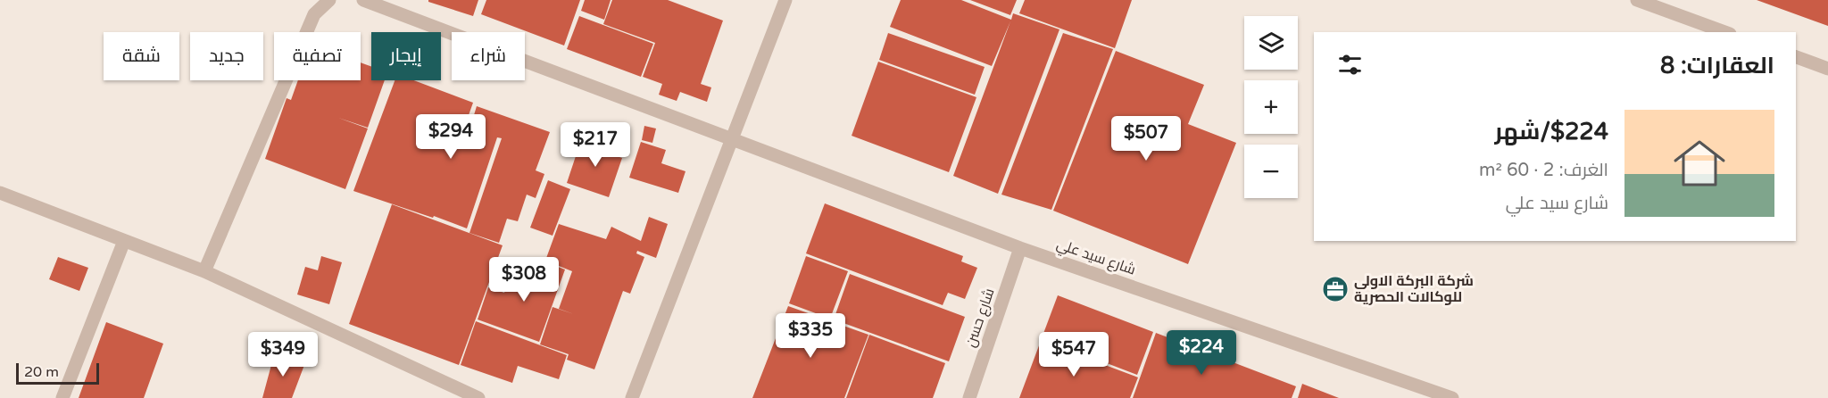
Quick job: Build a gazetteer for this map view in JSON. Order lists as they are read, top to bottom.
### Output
{
  "streets": {
    "street": ["شارع سيد علي", "شارع حسن"]
  },
  "crossings": [
    ["شارع سيد علي", "شارع حسن"]
  ],
  "places": {
    "office": ["شركة البركة الاولى للوكالات الحصرية"]
  },
  "scale_bar": "20 m",
  "page": {
    "map_buttons": ["+", "−"],
    "chip": [
      "شراء",
      "إيجار",
      "تصفية",
      "جديد",
      "شقة"
    ],
    "heading": "العقارات: 8",
    "list": [
      {
        "name": "$224/شهر",
        "note": "الغرف: 2 · 60 m² · شارع سيد علي"
      }
    ],
    "price": [
      "$294",
      "$507",
      "$217",
      "$308",
      "$335",
      "$224",
      "$349",
      "$547"
    ],
    "scale": "20 m"
  }
}
